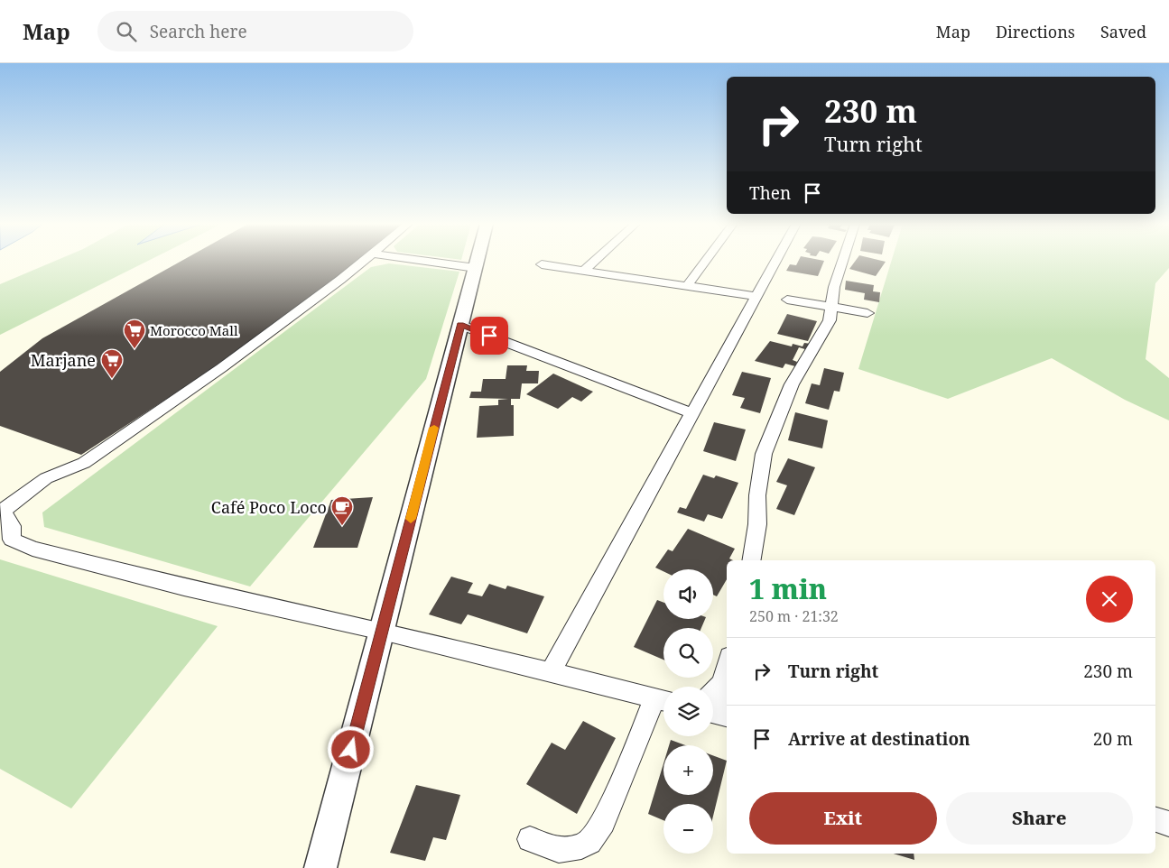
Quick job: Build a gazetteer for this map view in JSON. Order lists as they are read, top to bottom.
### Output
{
  "places": {
    "supermarket": ["Morocco Mall", "Marjane"],
    "cafe": ["Café Poco Loco"]
  },
  "page": {
    "header": "Map",
    "search": "Search here",
    "nav": ["Map", "Directions", "Saved"],
    "turn": ["230 m", "Turn right"],
    "then": "Then",
    "heading": ["1 min", "250 m · 21:32"],
    "map_buttons": ["+", "−"],
    "list": [
      {
        "name": "Turn right",
        "value": "230 m"
      },
      {
        "name": "Arrive at destination",
        "value": "20 m"
      }
    ],
    "buttons": ["Exit", "Share"]
  }
}
